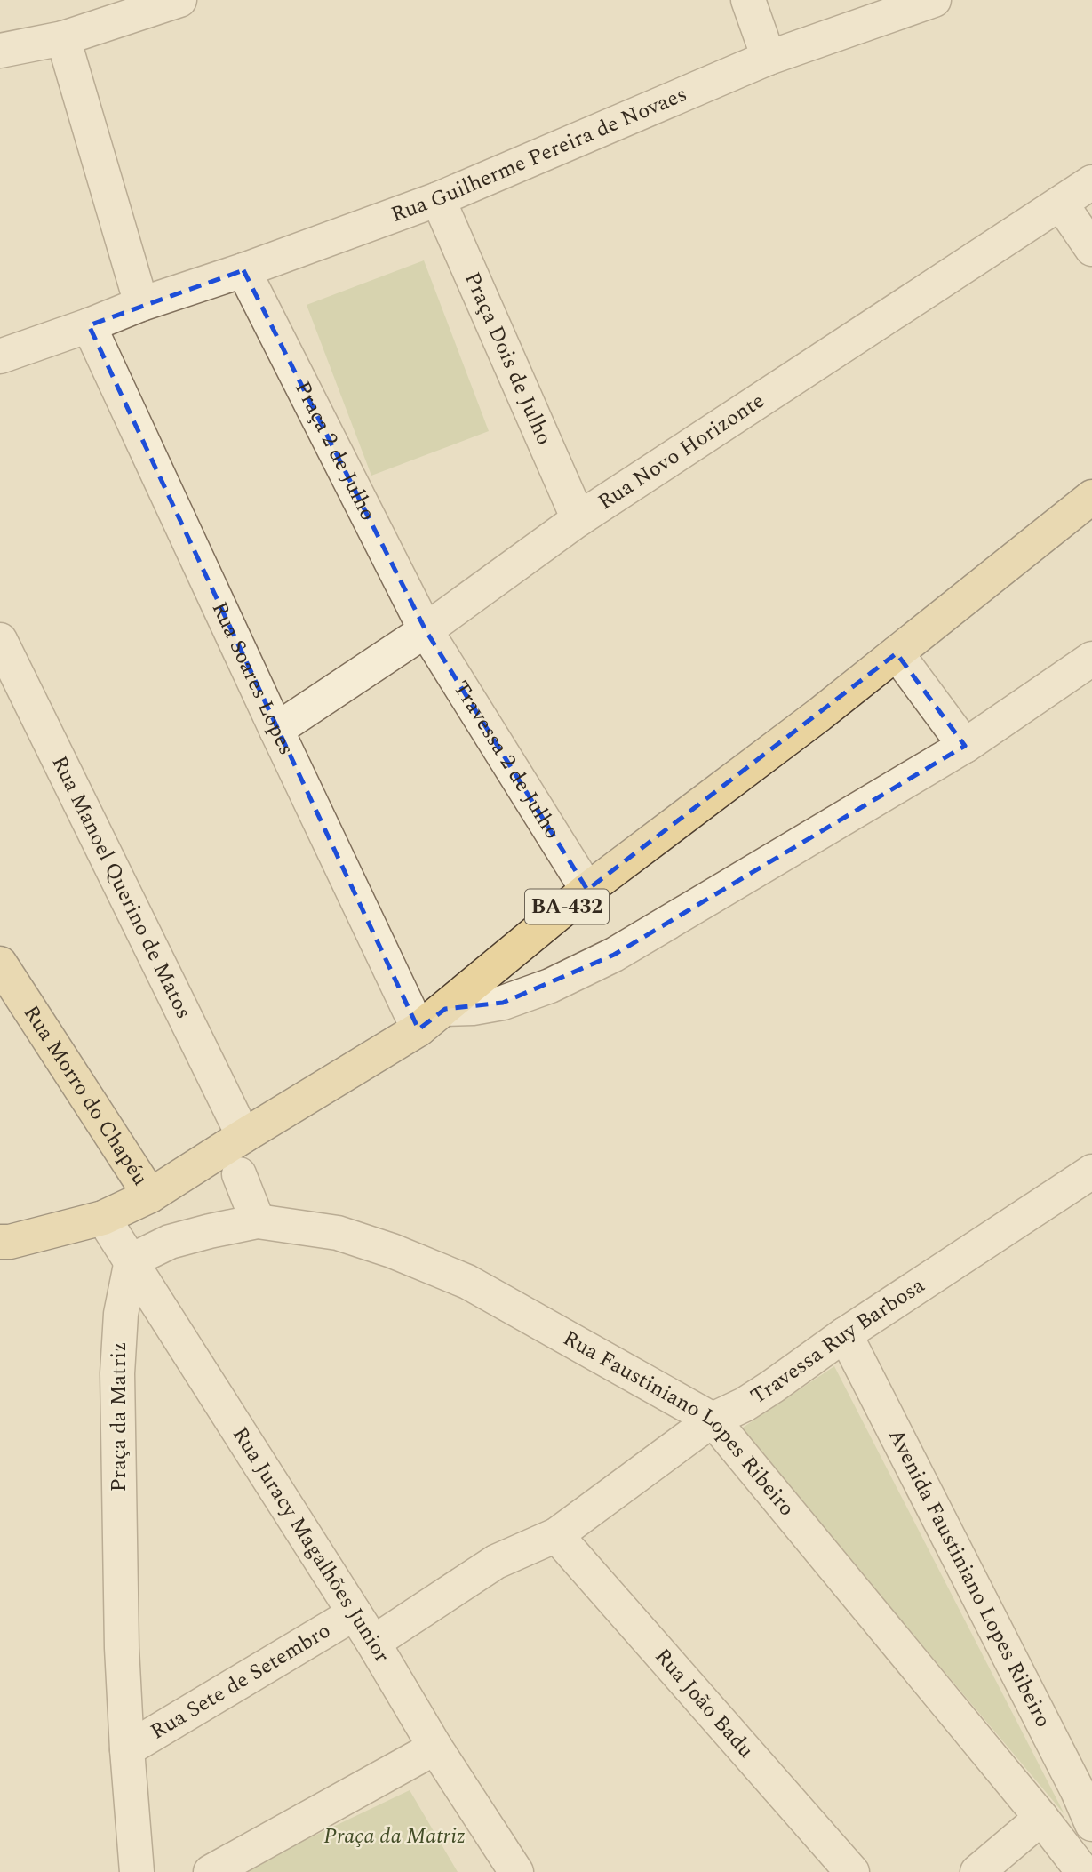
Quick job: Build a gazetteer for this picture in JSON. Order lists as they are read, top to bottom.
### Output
{
  "streets": {
    "main road": ["BA-432", "Rua Morro do Chapéu"],
    "street": [
      "Rua Guilherme Pereira de Novaes",
      "Praça Dois de Julho",
      "Praça 2 de Julho",
      "Rua Novo Horizonte",
      "Rua Soares Lopes",
      "Travessa 2 de Julho",
      "Rua Manoel Querino de Matos",
      "Travessa Ruy Barbosa",
      "Praça da Matriz",
      "Rua Faustiniano Lopes Ribeiro",
      "Rua Juracy Magalhões Junior",
      "Avenida Faustiniano Lopes Ribeiro",
      "Rua Sete de Setembro",
      "Rua João Badu"
    ]
  },
  "crossings": [
    ["Rua Guilherme Pereira de Novaes", "Praça Dois de Julho"],
    ["Rua Guilherme Pereira de Novaes", "Praça 2 de Julho"],
    ["Rua Guilherme Pereira de Novaes", "Rua Soares Lopes"],
    ["Praça Dois de Julho", "Rua Novo Horizonte"],
    ["Praça 2 de Julho", "Rua Novo Horizonte"],
    ["Praça 2 de Julho", "Travessa 2 de Julho"],
    ["Rua Novo Horizonte", "Rua Soares Lopes"],
    ["Rua Novo Horizonte", "Travessa 2 de Julho"],
    ["Rua Soares Lopes", "BA-432"],
    ["Travessa 2 de Julho", "BA-432"],
    ["Rua Manoel Querino de Matos", "BA-432"],
    ["BA-432", "Rua Morro do Chapéu"],
    ["BA-432", "Rua Juracy Magalhões Junior"],
    ["Travessa Ruy Barbosa", "Rua Faustiniano Lopes Ribeiro"],
    ["Travessa Ruy Barbosa", "Rua Juracy Magalhões Junior"],
    ["Travessa Ruy Barbosa", "Avenida Faustiniano Lopes Ribeiro"],
    ["Travessa Ruy Barbosa", "Rua João Badu"],
    ["Praça da Matriz", "Rua Faustiniano Lopes Ribeiro"],
    ["Praça da Matriz", "Rua Juracy Magalhões Junior"],
    ["Praça da Matriz", "Rua Sete de Setembro"],
    ["Rua Faustiniano Lopes Ribeiro", "Rua Juracy Magalhões Junior"],
    ["Rua Juracy Magalhões Junior", "Rua Sete de Setembro"]
  ],
  "parks": ["Praça da Matriz"]
}
